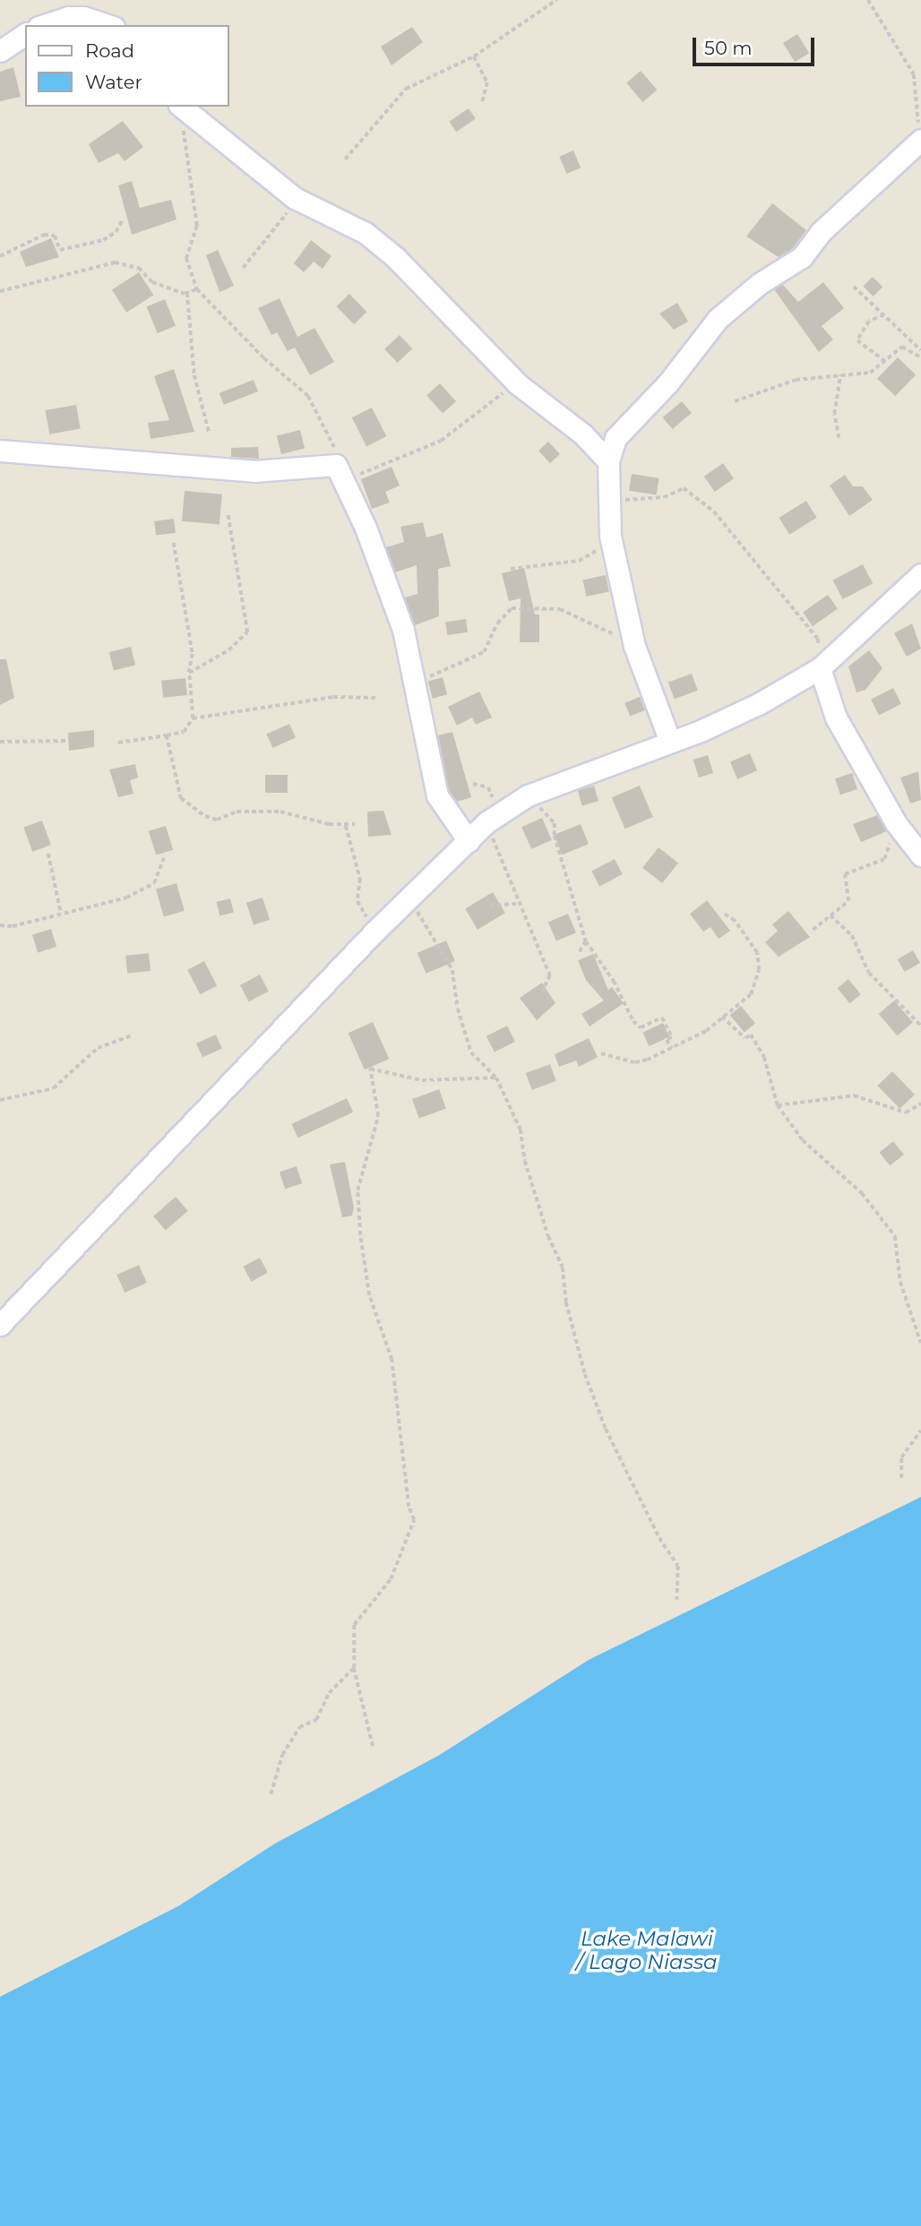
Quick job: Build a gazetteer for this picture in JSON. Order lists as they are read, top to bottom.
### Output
{
  "water": ["Lake Malawi / Lago Niassa"],
  "legend": ["Road", "Water"],
  "scale_bar": "50 m"
}
